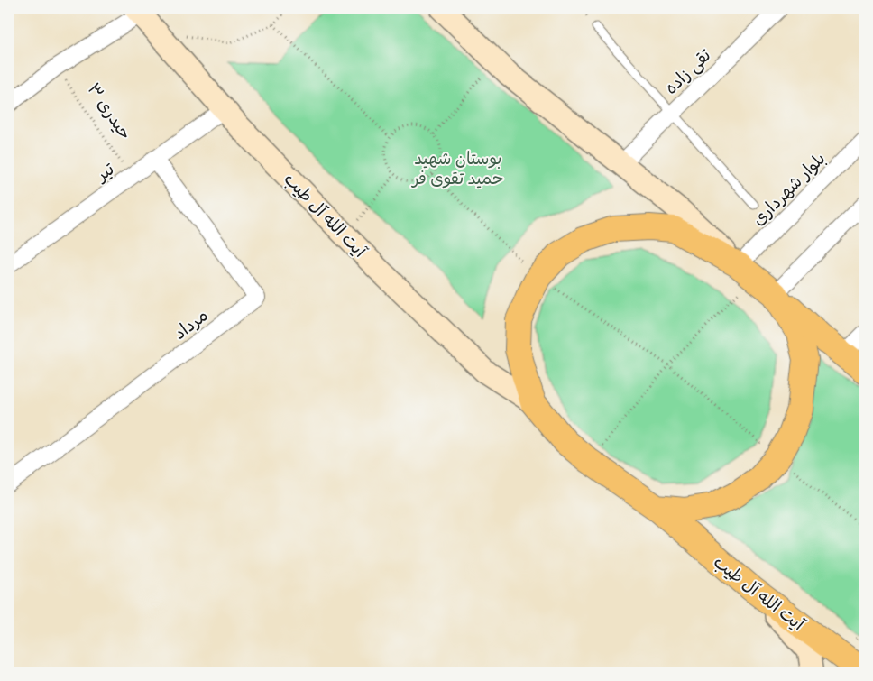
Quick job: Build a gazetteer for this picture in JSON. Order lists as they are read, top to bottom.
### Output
{
  "streets": {
    "highway": ["آیت الله آل طیب"],
    "street": [
      "تقی زاده",
      "تیر",
      "بلوار شهرداری",
      "مرداد"
    ],
    "path": ["حیدری ۳"]
  },
  "crossings": [
    ["حیدری ۳", "تیر"],
    ["تیر", "آیت الله آل طیب"],
    ["تیر", "مرداد"]
  ],
  "parks": ["بوستان شهید حمید تقوی فر"]
}
